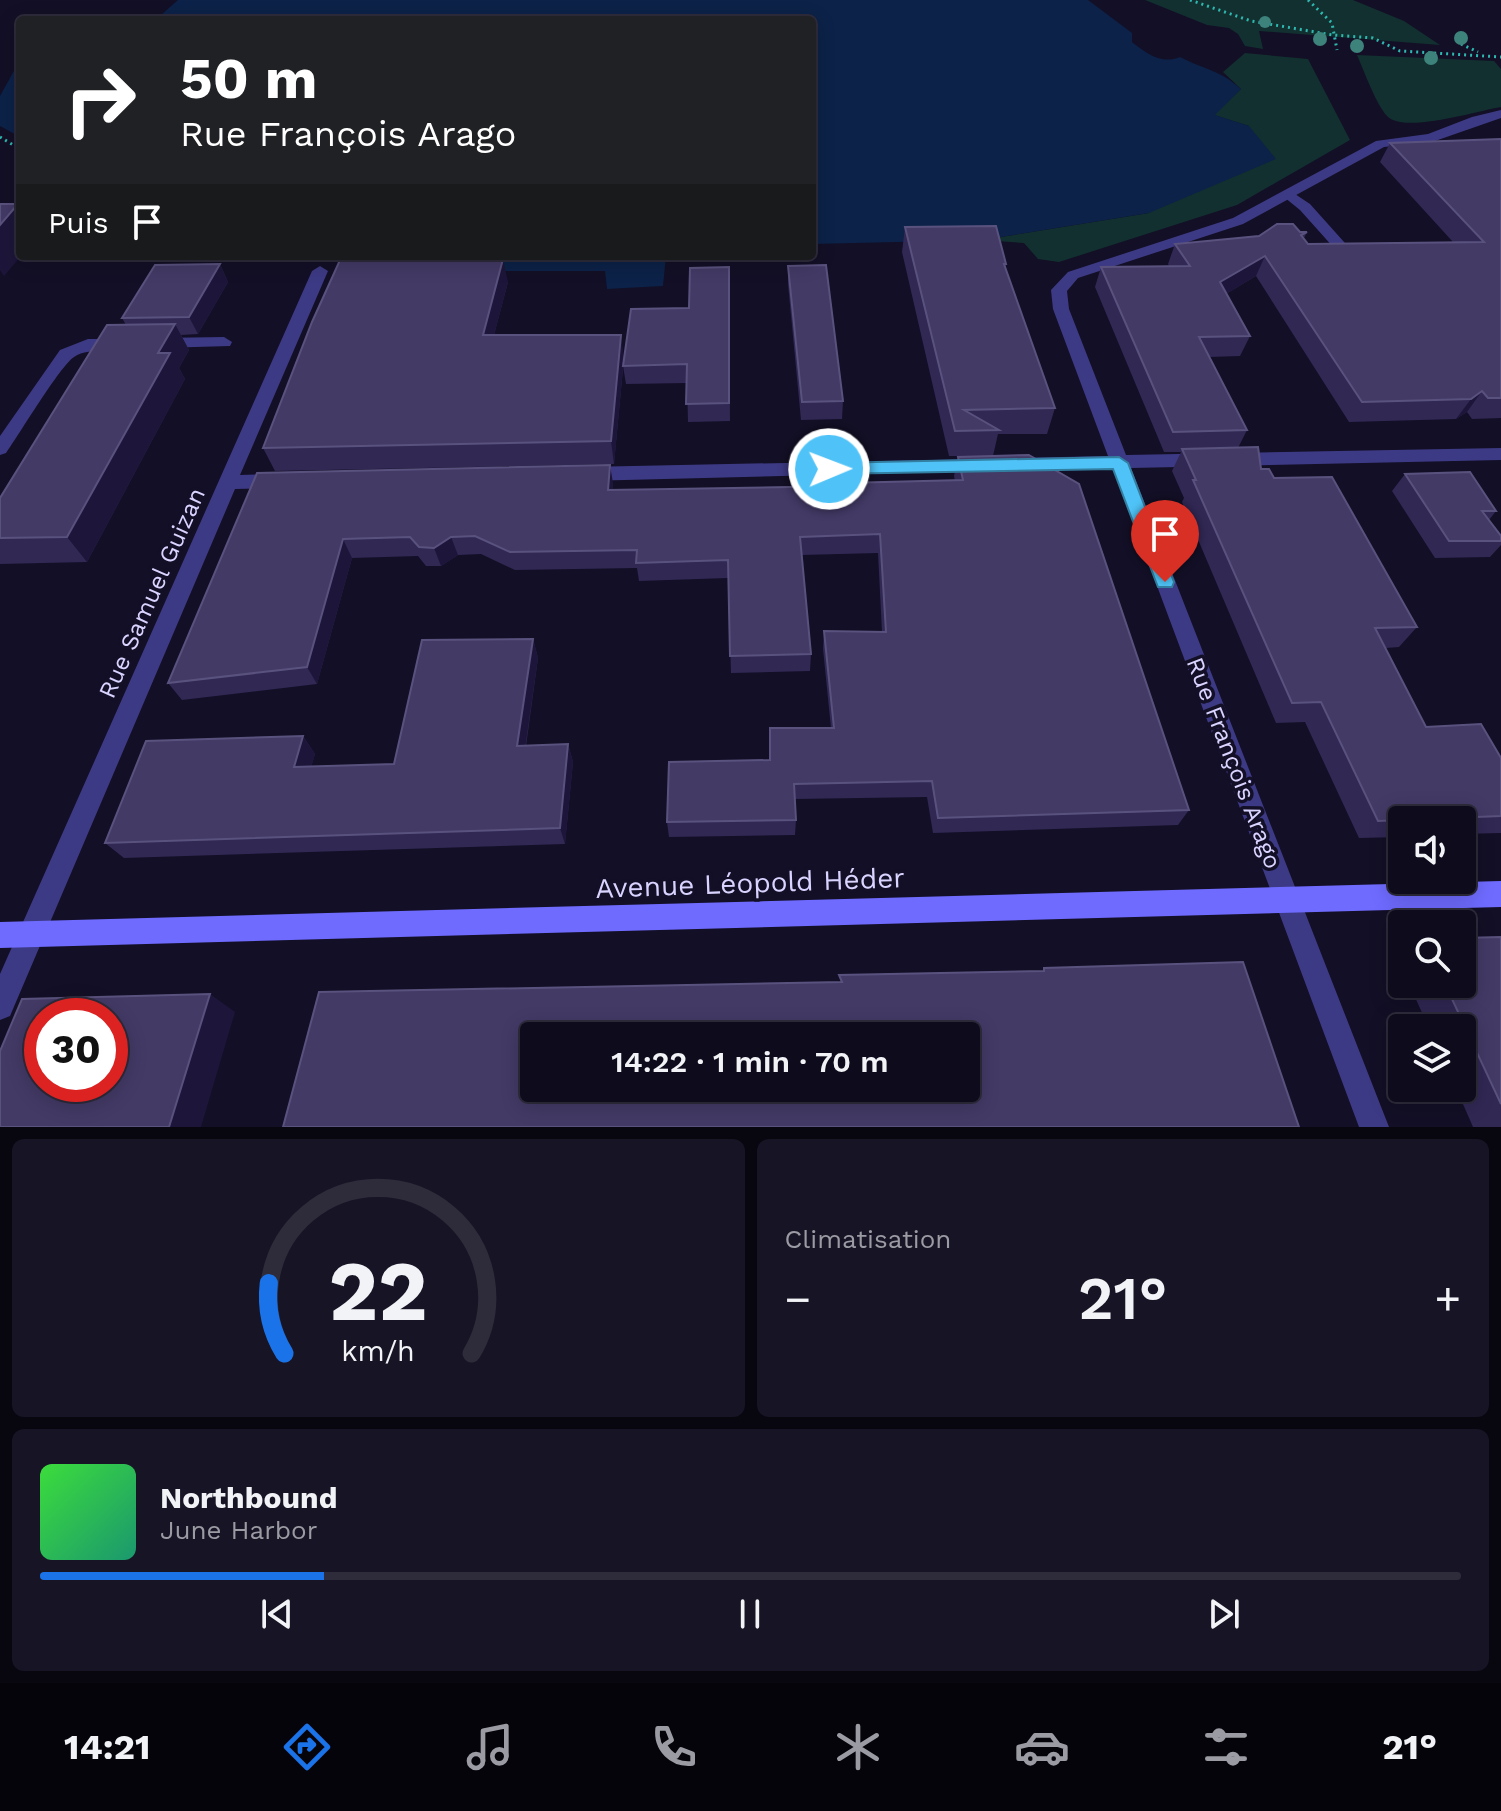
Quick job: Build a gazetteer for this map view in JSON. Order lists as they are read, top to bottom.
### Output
{
  "streets": {
    "street": ["Rue Samuel Guizan", "Rue François Arago", "Avenue Léopold Héder"]
  },
  "crossings": [
    ["Rue Samuel Guizan", "Avenue Léopold Héder"],
    ["Rue François Arago", "Avenue Léopold Héder"]
  ],
  "page": {
    "turn": ["50 m", "Rue François Arago"],
    "then": "Puis",
    "limit": "30",
    "trip": "14:22 · 1 min · 70 m",
    "tile": "Climatisation",
    "heat": ["−", "21°", "+"],
    "song": ["Northbound", "June Harbor"],
    "tabs": ["14:21", "21°"],
    "gauge": ["22", "km/h"]
  }
}
